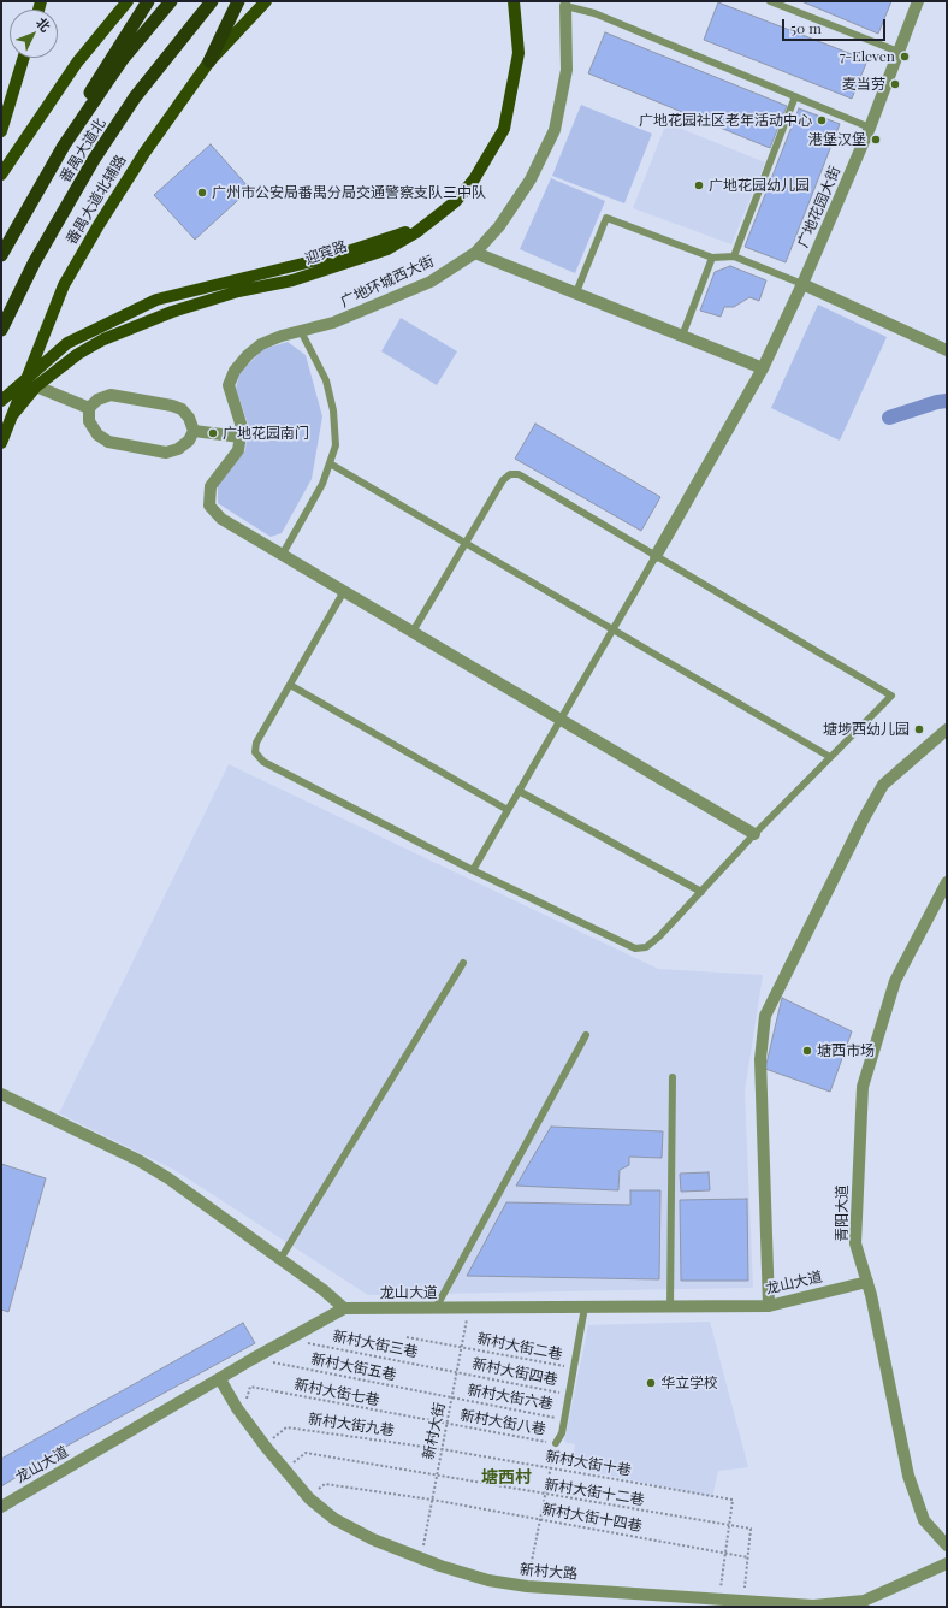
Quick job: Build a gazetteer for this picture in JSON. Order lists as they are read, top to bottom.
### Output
{
  "streets": {
    "highway": ["番禺大道北"],
    "main road": ["番禺大道北辅路", "迎宾路"],
    "street": [
      "广地花园大街",
      "广地环城西大街",
      "青阳大道",
      "龙山大道",
      "新村大路"
    ],
    "path": [
      "新村大街三巷",
      "新村大街二巷",
      "新村大街五巷",
      "新村大街四巷",
      "新村大街七巷",
      "新村大街六巷",
      "新村大街八巷",
      "新村大街九巷",
      "新村大街",
      "新村大街十巷",
      "新村大街十二巷",
      "新村大街十四巷"
    ]
  },
  "crossings": [
    ["番禺大道北辅路", "迎宾路"],
    ["青阳大道", "龙山大道"],
    ["龙山大道", "新村大街三巷"],
    ["龙山大道", "新村大街五巷"],
    ["龙山大道", "新村大街"],
    ["龙山大道", "新村大路"],
    ["新村大街三巷", "新村大街四巷"],
    ["新村大街三巷", "新村大街"],
    ["新村大街二巷", "新村大街"],
    ["新村大街五巷", "新村大街六巷"],
    ["新村大街五巷", "新村大街"],
    ["新村大街四巷", "新村大街"],
    ["新村大街七巷", "新村大街八巷"],
    ["新村大街七巷", "新村大街"],
    ["新村大街七巷", "新村大路"],
    ["新村大街六巷", "新村大街"],
    ["新村大街八巷", "新村大街"],
    ["新村大街九巷", "新村大街"],
    ["新村大街九巷", "新村大街十巷"],
    ["新村大街九巷", "新村大路"],
    ["新村大街", "新村大街十巷"],
    ["新村大街", "新村大街十二巷"],
    ["新村大街", "新村大街十四巷"],
    ["新村大街", "新村大路"],
    ["新村大街十巷", "新村大街十二巷"],
    ["新村大街十二巷", "新村大街十四巷"],
    ["新村大街十二巷", "新村大路"],
    ["新村大街十四巷", "新村大路"]
  ],
  "districts": ["塘西村"],
  "places": [
    "7-Eleven",
    "麦当劳",
    "广地花园社区老年活动中心",
    "港堡汉堡",
    "广地花园幼儿园",
    "广州市公安局番禺分局交通警察支队三中队",
    "广地花园南门",
    "塘埗西幼儿园",
    "塘西市场",
    "华立学校"
  ],
  "scale_bar": "50 m",
  "north": "top right"
}
